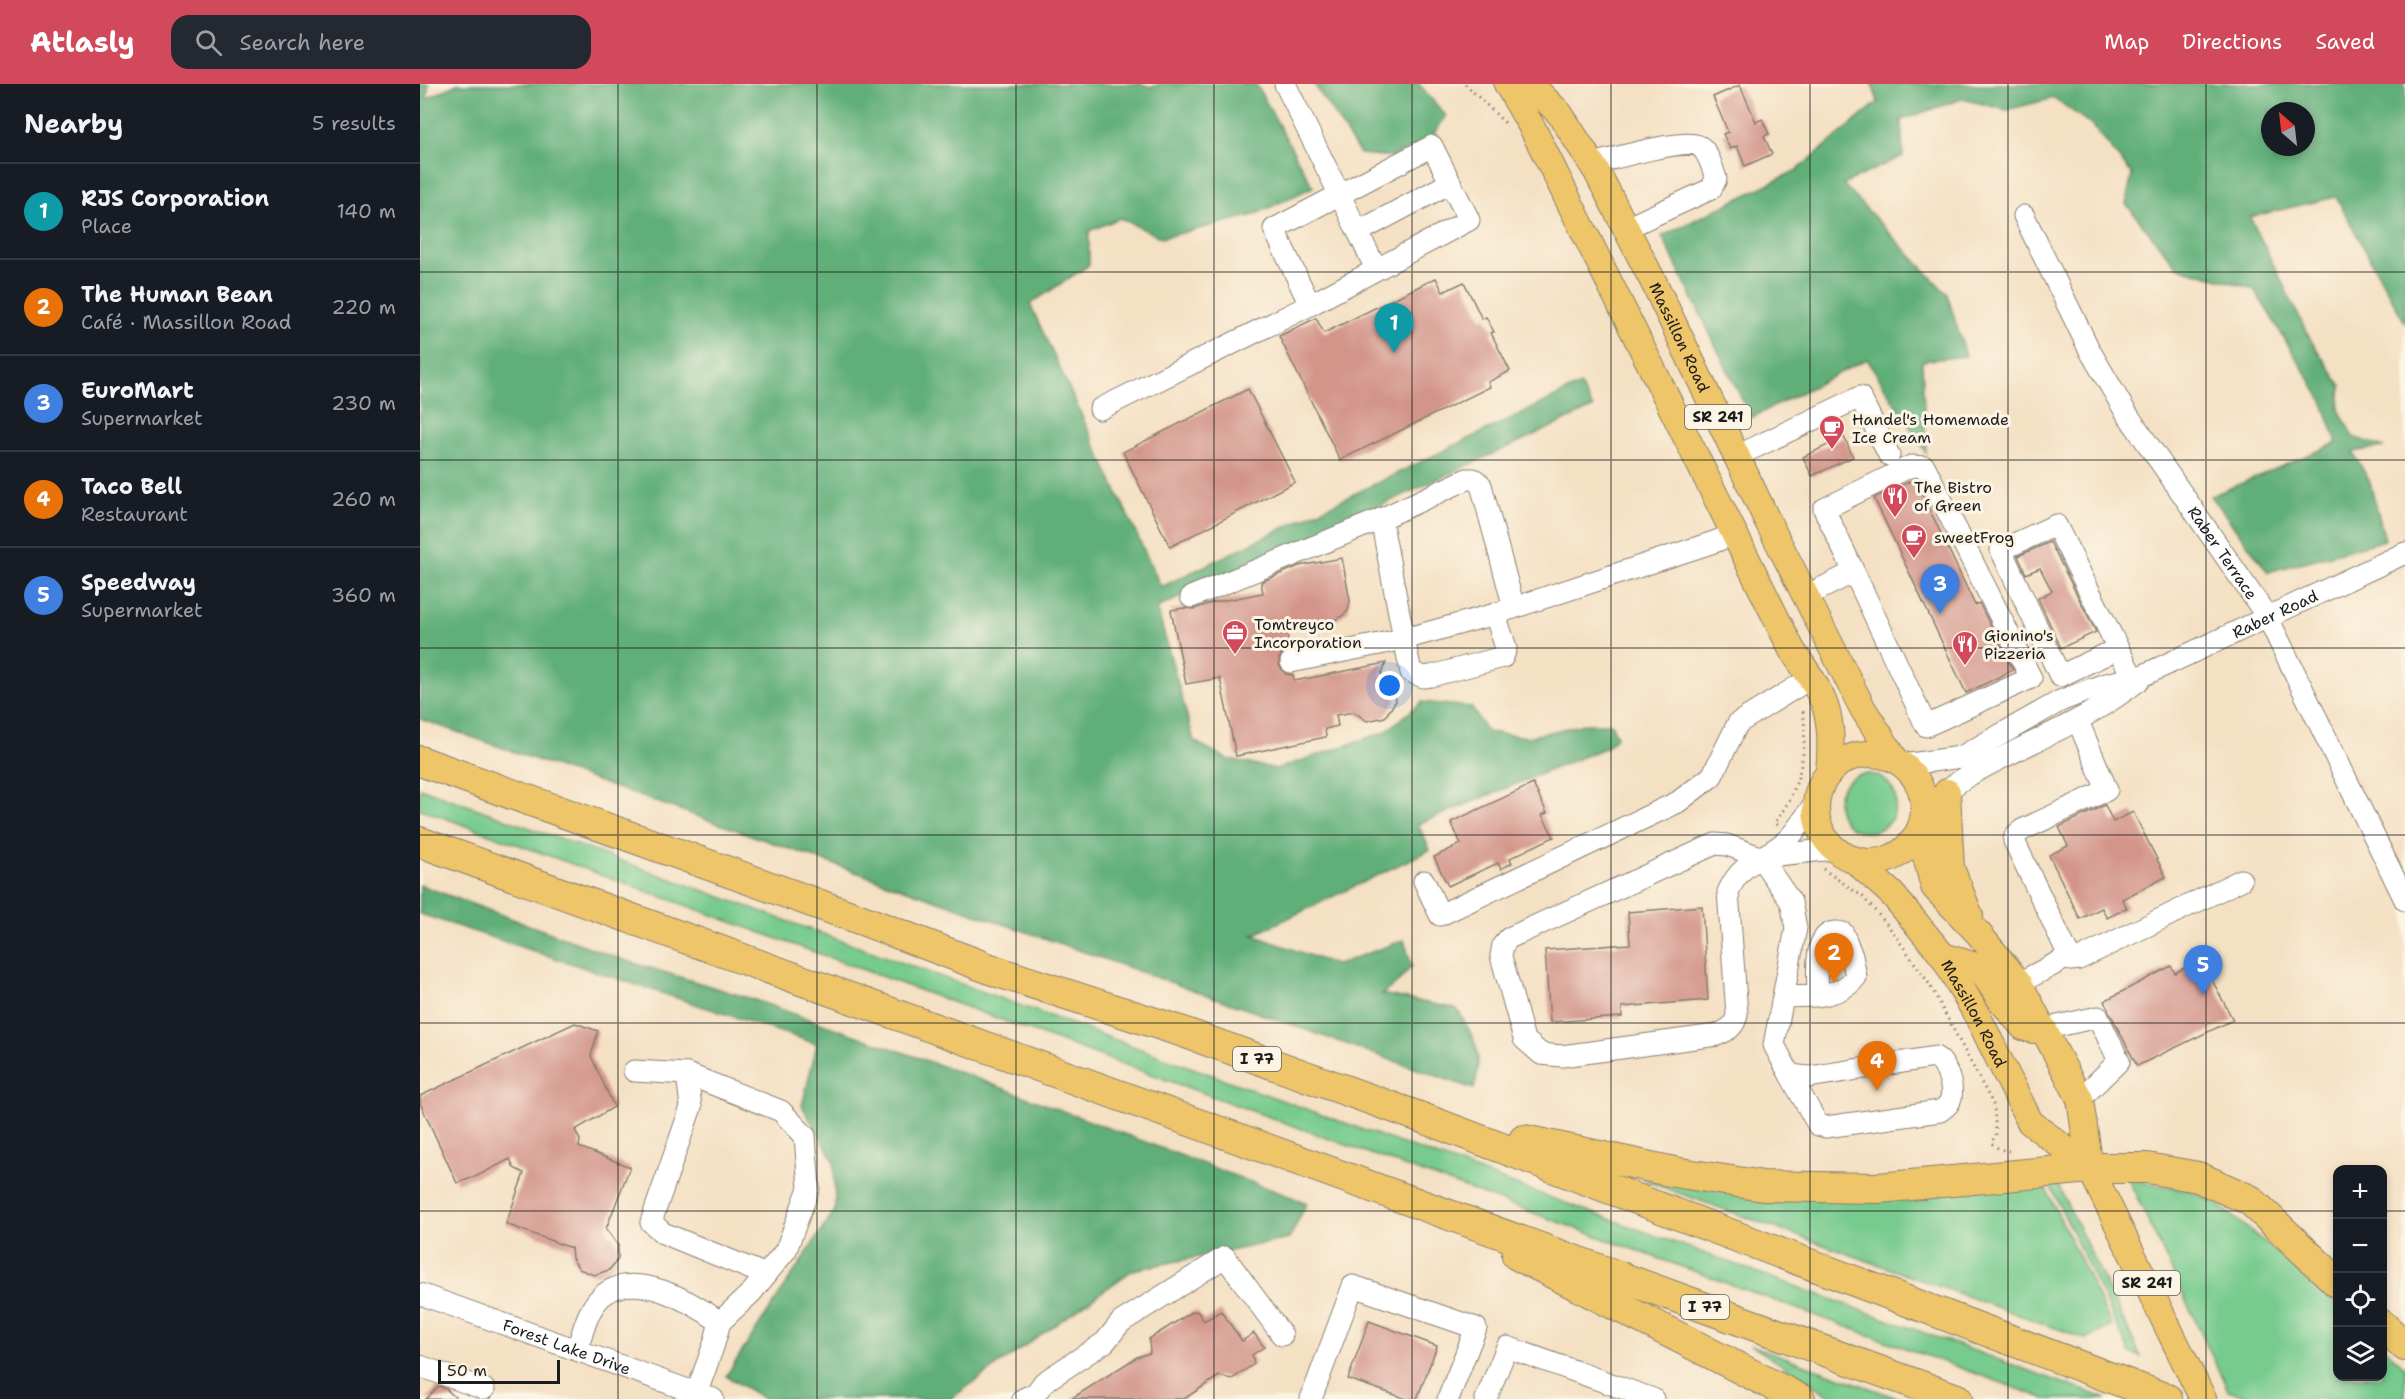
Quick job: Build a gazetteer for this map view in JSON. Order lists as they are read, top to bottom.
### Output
{
  "streets": {
    "highway": ["I 77"],
    "main road": ["Massillon Road", "SR 241"],
    "street": ["Raber Terrace", "Raber Road", "Forest Lake Drive"]
  },
  "crossings": [
    ["Massillon Road", "Raber Road"],
    ["Raber Terrace", "Raber Road"]
  ],
  "places": {
    "cafe": ["Handel's Homemade Ice Cream", "sweetFrog"],
    "restaurant": ["The Bistro of Green", "Gionino's Pizzeria"],
    "office": ["Tomtreyco Incorporation"]
  },
  "scale_bar": "50 m",
  "north": "top left",
  "page": {
    "header": "Atlasly",
    "search": "Search here",
    "nav": ["Map", "Directions", "Saved"],
    "heading": ["Nearby", "5 results"],
    "list": [
      {
        "mark": "1",
        "name": "RJS Corporation",
        "note": "Place",
        "value": "140 m"
      },
      {
        "mark": "2",
        "name": "The Human Bean",
        "note": "Café · Massillon Road",
        "value": "220 m"
      },
      {
        "mark": "3",
        "name": "EuroMart",
        "note": "Supermarket",
        "value": "230 m"
      },
      {
        "mark": "4",
        "name": "Taco Bell",
        "note": "Restaurant",
        "value": "260 m"
      },
      {
        "mark": "5",
        "name": "Speedway",
        "note": "Supermarket",
        "value": "360 m"
      }
    ],
    "pins": [
      "1",
      "3",
      "2",
      "5",
      "4"
    ],
    "map_buttons": ["+", "−"],
    "scale": "50 m"
  }
}
